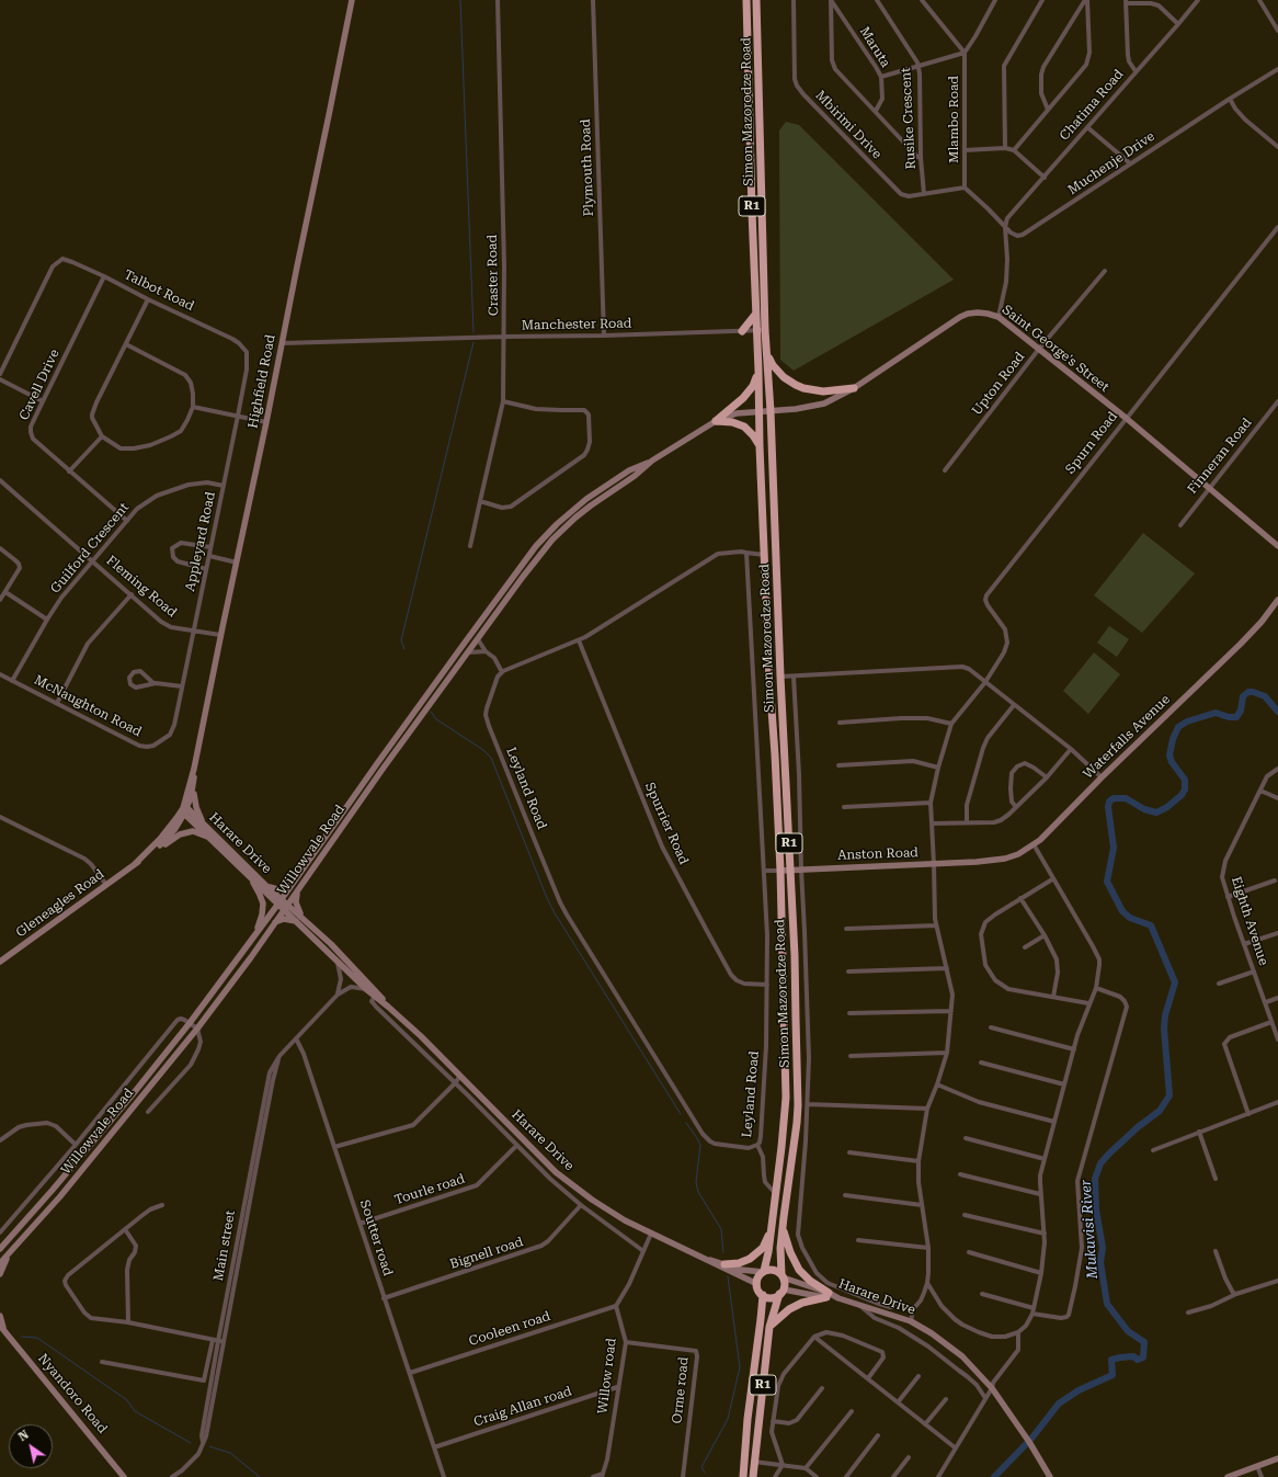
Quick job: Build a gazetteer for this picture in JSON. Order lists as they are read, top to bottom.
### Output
{
  "streets": {
    "highway": ["Simon Mazorodze Road", "R1"],
    "main road": [
      "Saint George's Street",
      "Highfield Road",
      "Waterfalls Avenue",
      "Harare Drive",
      "Willowvale Road",
      "Anston Road",
      "Gleneagles Road",
      "Nyandoro Road"
    ],
    "street": [
      "Maruta",
      "Chatima Road",
      "Rusike Crescent",
      "Mlambo Road",
      "Mbirimi Drive",
      "Muchenje Drive",
      "Plymouth Road",
      "Craster Road",
      "Talbot Road",
      "Manchester Road",
      "Upton Road",
      "Cavell Drive",
      "Spurn Road",
      "Finneran Road",
      "Appleyard Road",
      "Guilford Crescent",
      "Fleming Road",
      "McNaughton Road",
      "Leyland Road",
      "Spurrier Road",
      "Eighth Avenue",
      "Tourle road",
      "Soutter road",
      "Main street",
      "Bignell road",
      "Cooleen road",
      "Willow road",
      "Orme road",
      "Craig Allan road"
    ]
  },
  "crossings": [
    ["Chatima Road", "Muchenje Drive"],
    ["Simon Mazorodze Road", "R1"],
    ["Simon Mazorodze Road", "Manchester Road"],
    ["Simon Mazorodze Road", "Saint George's Street"],
    ["Simon Mazorodze Road", "Harare Drive"],
    ["Simon Mazorodze Road", "Willowvale Road"],
    ["Simon Mazorodze Road", "Anston Road"],
    ["Rusike Crescent", "Mbirimi Drive"],
    ["Mlambo Road", "Mbirimi Drive"],
    ["Mlambo Road", "Muchenje Drive"],
    ["Mbirimi Drive", "Muchenje Drive"],
    ["Plymouth Road", "Manchester Road"],
    ["R1", "Harare Drive"],
    ["Craster Road", "Manchester Road"],
    ["Talbot Road", "Cavell Drive"],
    ["Talbot Road", "Appleyard Road"],
    ["Manchester Road", "Highfield Road"],
    ["Saint George's Street", "Upton Road"],
    ["Saint George's Street", "Spurn Road"],
    ["Saint George's Street", "Finneran Road"],
    ["Saint George's Street", "Willowvale Road"],
    ["Highfield Road", "Fleming Road"],
    ["Highfield Road", "Harare Drive"],
    ["Highfield Road", "Gleneagles Road"],
    ["Cavell Drive", "Guilford Crescent"],
    ["Appleyard Road", "Guilford Crescent"],
    ["Appleyard Road", "Fleming Road"],
    ["Appleyard Road", "McNaughton Road"],
    ["Guilford Crescent", "Fleming Road"],
    ["Guilford Crescent", "McNaughton Road"],
    ["Waterfalls Avenue", "Anston Road"],
    ["Leyland Road", "Spurrier Road"],
    ["Harare Drive", "Willowvale Road"],
    ["Harare Drive", "Gleneagles Road"],
    ["Harare Drive", "Main street"],
    ["Tourle road", "Soutter road"],
    ["Soutter road", "Main street"],
    ["Soutter road", "Bignell road"],
    ["Soutter road", "Cooleen road"],
    ["Soutter road", "Craig Allan road"],
    ["Cooleen road", "Willow road"],
    ["Willow road", "Orme road"],
    ["Willow road", "Craig Allan road"]
  ],
  "water": ["Mukuvisi River"],
  "north": "top left"
}
